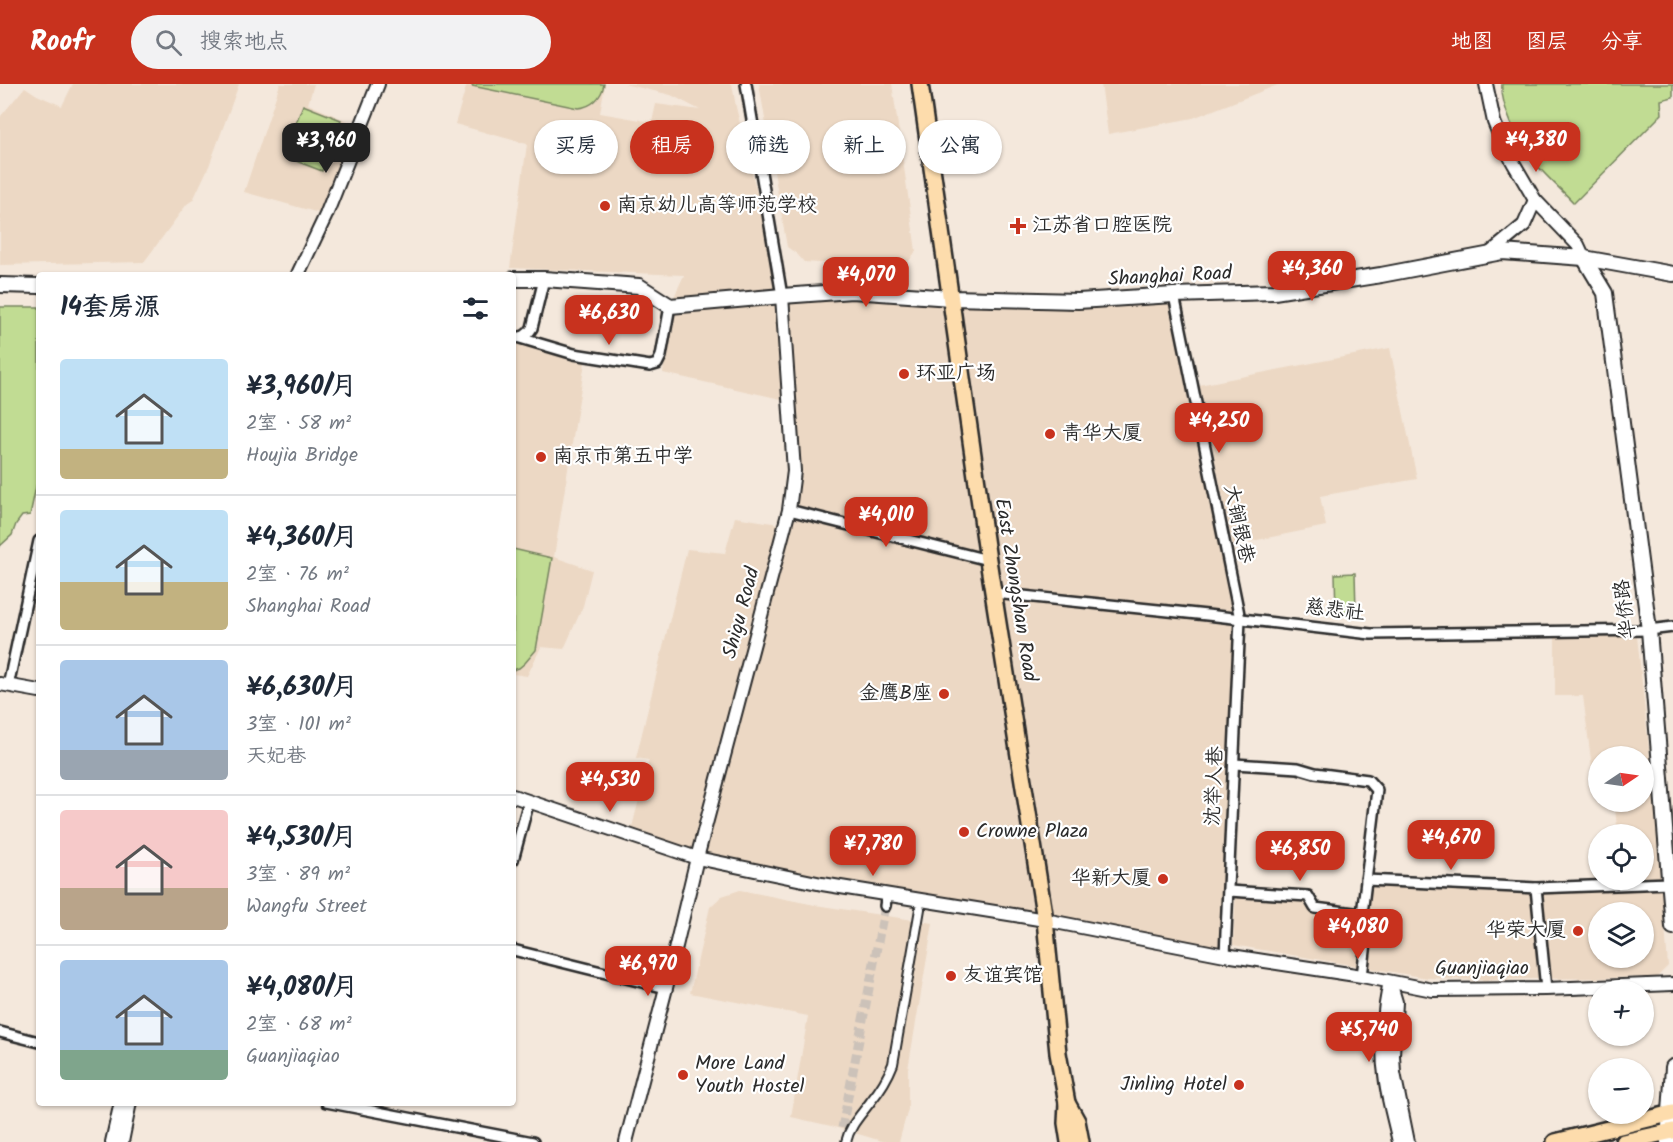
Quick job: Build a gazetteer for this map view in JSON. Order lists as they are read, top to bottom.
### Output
{
  "streets": {
    "main road": ["Shanghai Road", "East Zhongshan Road", "华侨路"],
    "street": [
      "大锏银巷",
      "慈悲社",
      "Shigu Road",
      "沈举人巷",
      "Guanjiaqiao"
    ]
  },
  "crossings": [
    ["Shanghai Road", "大锏银巷"],
    ["Shanghai Road", "East Zhongshan Road"],
    ["Shanghai Road", "华侨路"],
    ["Shanghai Road", "Shigu Road"],
    ["大锏银巷", "慈悲社"],
    ["大锏银巷", "沈举人巷"],
    ["East Zhongshan Road", "慈悲社"],
    ["East Zhongshan Road", "Guanjiaqiao"],
    ["华侨路", "慈悲社"],
    ["慈悲社", "沈举人巷"],
    ["Shigu Road", "Guanjiaqiao"],
    ["沈举人巷", "Guanjiaqiao"]
  ],
  "places": {
    "other": [
      "南京幼儿高等师范学校",
      "环亚广场",
      "青华大厦",
      "南京市第五中学",
      "金鹰B座",
      "Crowne Plaza",
      "华新大厦",
      "华荣大厦",
      "友谊宾馆",
      "More Land Youth Hostel",
      "Jinling Hotel"
    ],
    "health": ["江苏省口腔医院"]
  },
  "north": "right",
  "page": {
    "header": "Roofr",
    "search": "搜索地点",
    "nav": ["地图", "图层", "分享"],
    "chip": [
      "买房",
      "租房",
      "筛选",
      "新上",
      "公寓"
    ],
    "price": [
      "¥4,380",
      "¥3,960",
      "¥4,360",
      "¥4,070",
      "¥6,630",
      "¥4,250",
      "¥4,010",
      "¥4,530",
      "¥4,670",
      "¥7,780",
      "¥6,850",
      "¥4,080",
      "¥6,970",
      "¥5,740"
    ],
    "heading": "14套房源",
    "list": [
      {
        "name": "¥3,960/月",
        "note": "2室 · 58 m² · Houjia Bridge"
      },
      {
        "name": "¥4,360/月",
        "note": "2室 · 76 m² · Shanghai Road"
      },
      {
        "name": "¥6,630/月",
        "note": "3室 · 101 m² · 天妃巷"
      },
      {
        "name": "¥4,530/月",
        "note": "3室 · 89 m² · Wangfu Street"
      },
      {
        "name": "¥4,080/月",
        "note": "2室 · 68 m² · Guanjiaqiao"
      }
    ],
    "map_buttons": ["+", "−"]
  }
}
